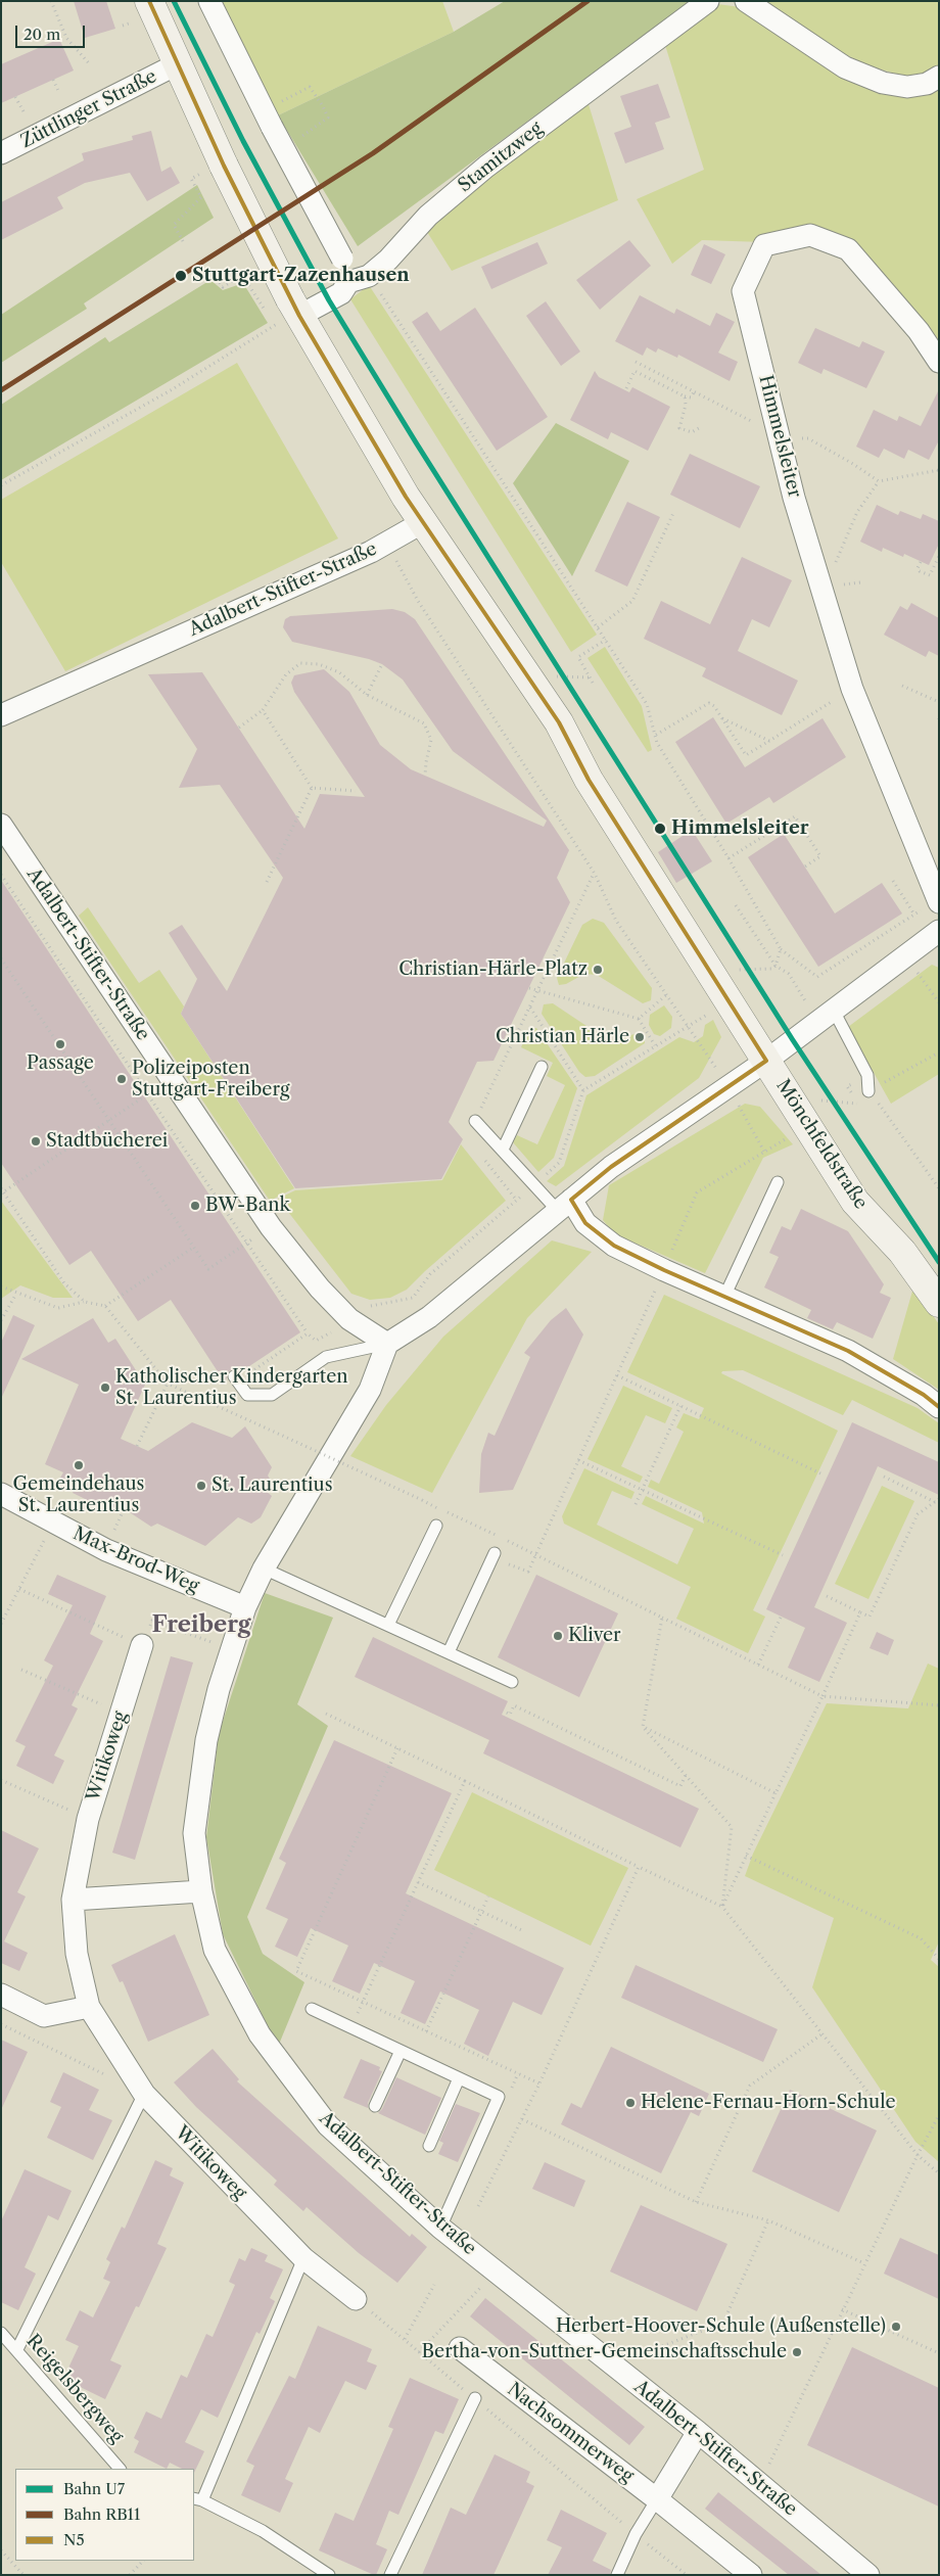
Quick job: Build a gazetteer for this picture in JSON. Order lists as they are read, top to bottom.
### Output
{
  "streets": {
    "main road": ["Mönchfeldstraße"],
    "street": [
      "Züttlinger Straße",
      "Stamitzweg",
      "Himmelsleiter",
      "Adalbert-Stifter-Straße",
      "Max-Brod-Weg",
      "Witikoweg",
      "Nachsommerweg"
    ],
    "lane": ["Reigelsbergweg"]
  },
  "crossings": [
    ["Züttlinger Straße", "Mönchfeldstraße"],
    ["Stamitzweg", "Mönchfeldstraße"],
    ["Adalbert-Stifter-Straße", "Mönchfeldstraße"],
    ["Adalbert-Stifter-Straße", "Max-Brod-Weg"]
  ],
  "districts": ["Freiberg"],
  "places": [
    "Stuttgart-Zazenhausen",
    "Himmelsleiter",
    "Christian-Härle-Platz",
    "Christian Härle",
    "Passage",
    "Polizeiposten Stuttgart-Freiberg",
    "Stadtbücherei",
    "BW-Bank",
    "Katholischer Kindergarten St. Laurentius",
    "Gemeindehaus St. Laurentius",
    "St. Laurentius",
    "Kliver",
    "Helene-Fernau-Horn-Schule",
    "Herbert-Hoover-Schule (Außenstelle)",
    "Bertha-von-Suttner-Gemeinschaftsschule"
  ],
  "lines": ["rail line U7", "rail line RB11", "transit line N5"],
  "legend": ["Bahn U7", "Bahn RB11", "N5"],
  "scale_bar": "20 m"
}
